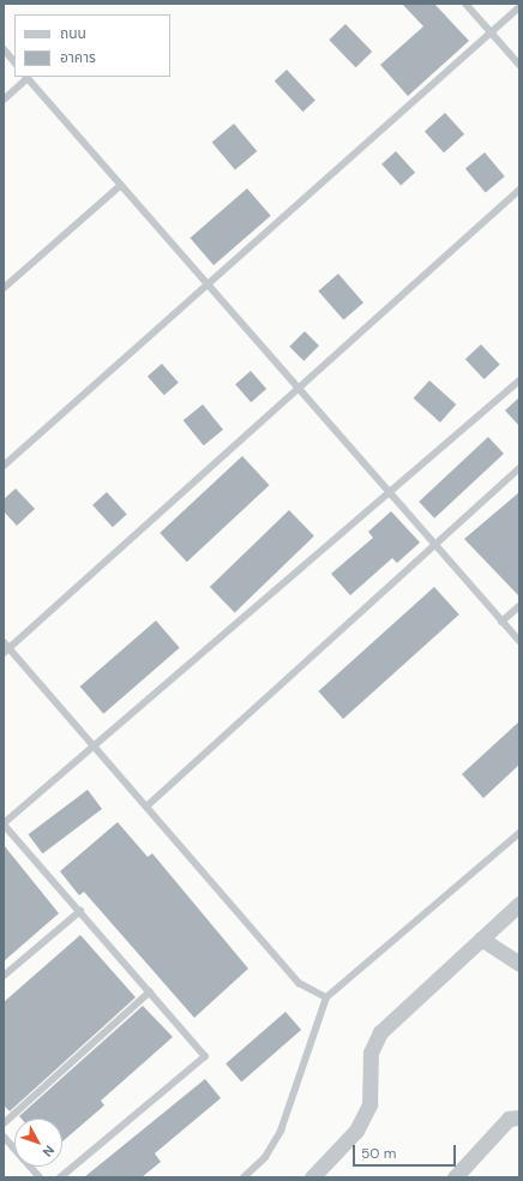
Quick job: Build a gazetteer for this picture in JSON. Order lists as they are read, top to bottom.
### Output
{
  "legend": ["ถนน", "อาคาร"],
  "scale_bar": "50 m",
  "north": "bottom right"
}
